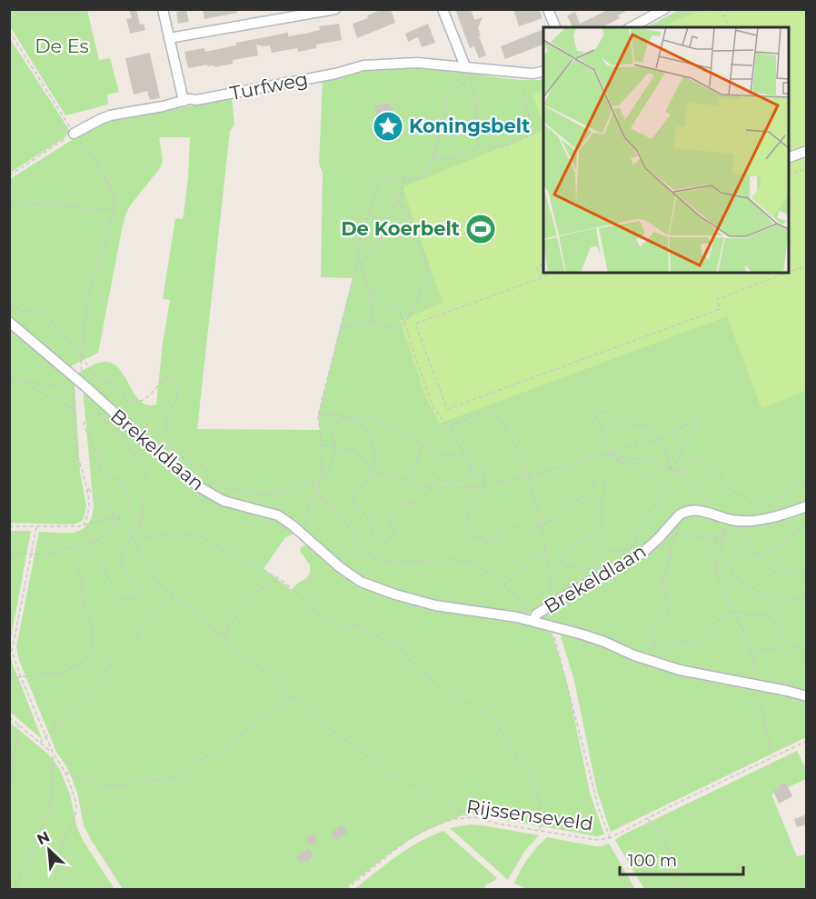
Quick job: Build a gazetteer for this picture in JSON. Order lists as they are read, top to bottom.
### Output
{
  "streets": {
    "street": ["Turfweg", "Brekeldlaan"],
    "path": ["Rijssenseveld"]
  },
  "parks": ["De Es"],
  "places": {
    "place": ["Koningsbelt"],
    "sports": ["De Koerbelt"]
  },
  "scale_bar": "100 m",
  "north": "top left"
}
